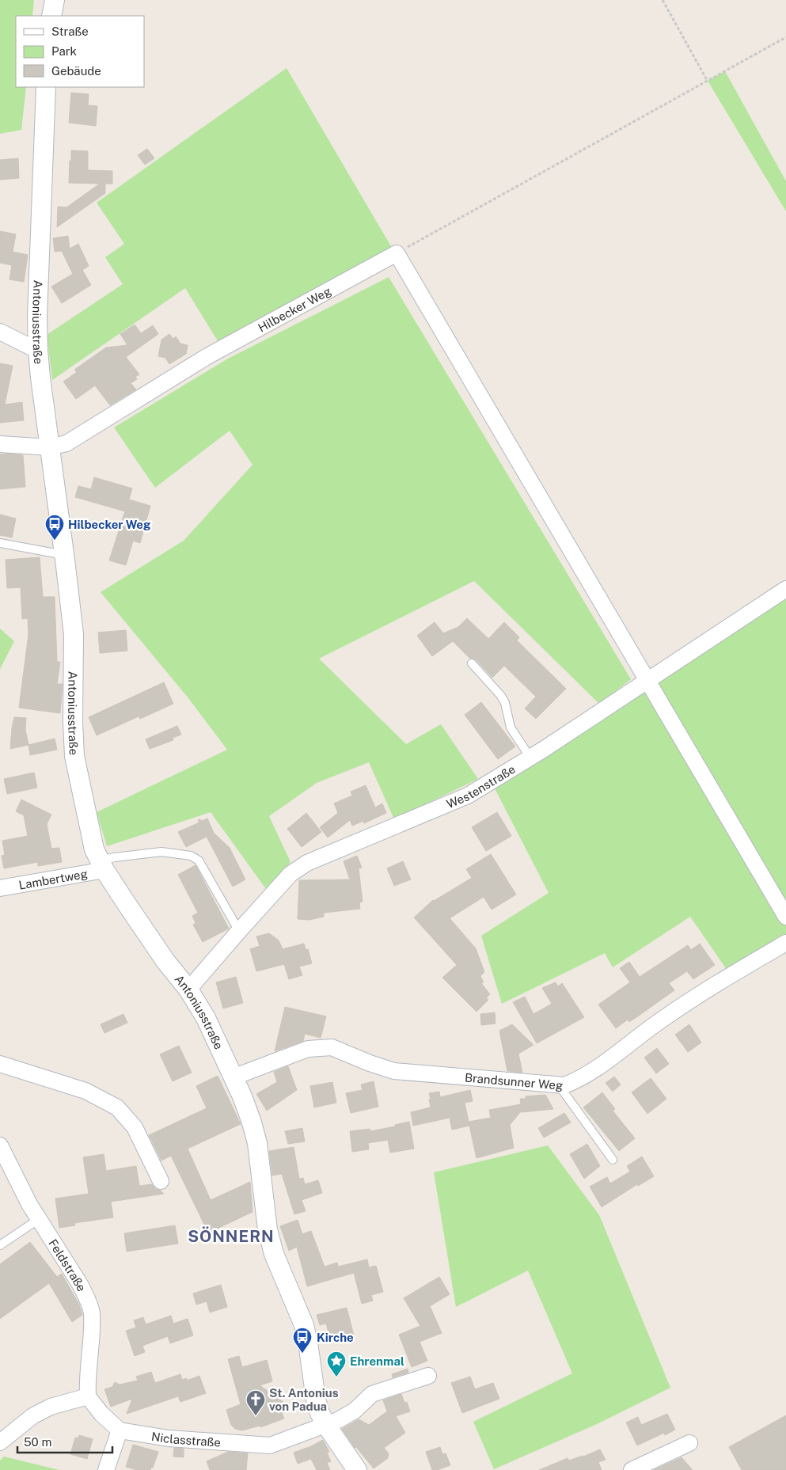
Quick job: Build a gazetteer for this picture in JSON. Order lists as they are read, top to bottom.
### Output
{
  "streets": {
    "street": [
      "Hilbecker Weg",
      "Antoniusstraße",
      "Westenstraße",
      "Lambertweg",
      "Brandsunner Weg",
      "Feldstraße",
      "Niclasstraße"
    ]
  },
  "crossings": [
    ["Hilbecker Weg", "Antoniusstraße"],
    ["Antoniusstraße", "Westenstraße"],
    ["Antoniusstraße", "Lambertweg"],
    ["Antoniusstraße", "Brandsunner Weg"],
    ["Antoniusstraße", "Niclasstraße"]
  ],
  "districts": ["SÖNNERN"],
  "places": {
    "bus stop": ["Hilbecker Weg", "Kirche"],
    "place": ["Ehrenmal"],
    "church": ["St. Antonius von Padua"]
  },
  "legend": ["Straße", "Park", "Gebäude"],
  "scale_bar": "50 m"
}
